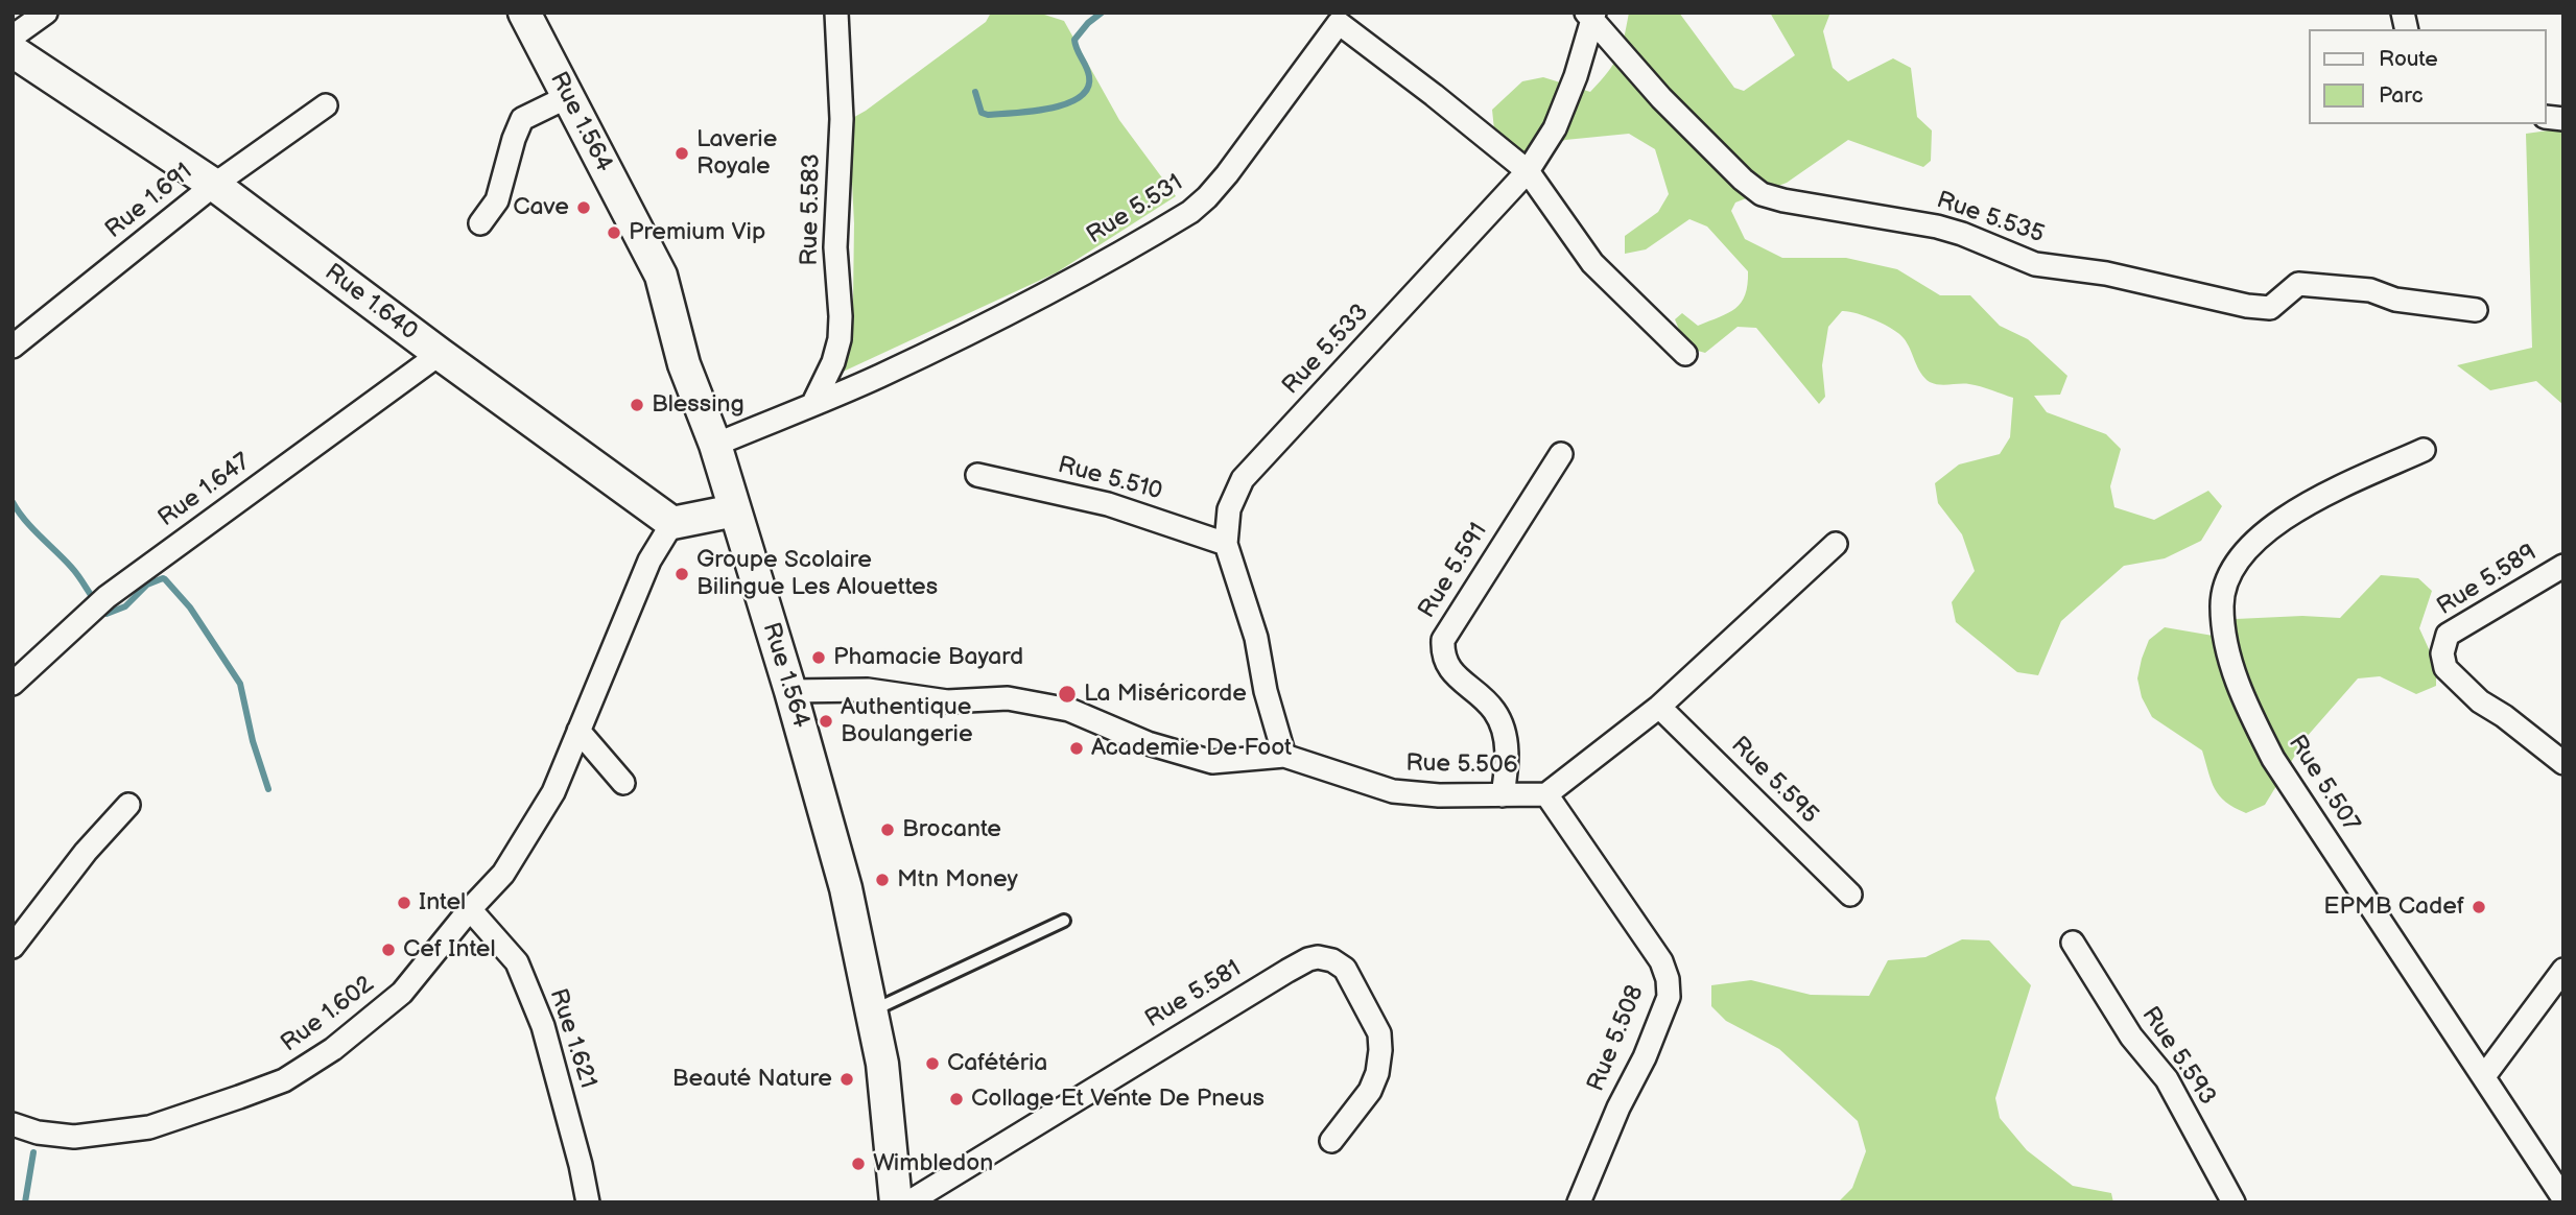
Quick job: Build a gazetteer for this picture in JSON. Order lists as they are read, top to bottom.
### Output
{
  "streets": {
    "main road": ["Rue 1.564", "Rue 1.640"],
    "street": [
      "Rue 1.691",
      "Rue 5.583",
      "Rue 5.531",
      "Rue 5.535",
      "Rue 5.533",
      "Rue 5.510",
      "Rue 1.647",
      "Rue 5.591",
      "Rue 5.589",
      "Rue 5.506",
      "Rue 5.595",
      "Rue 5.507",
      "Rue 5.581",
      "Rue 1.602",
      "Rue 1.621",
      "Rue 5.508",
      "Rue 5.593"
    ]
  },
  "crossings": [
    ["Rue 1.564", "Rue 5.531"],
    ["Rue 1.564", "Rue 5.506"],
    ["Rue 1.691", "Rue 1.640"],
    ["Rue 5.583", "Rue 5.531"],
    ["Rue 5.531", "Rue 5.533"],
    ["Rue 5.535", "Rue 5.533"],
    ["Rue 1.640", "Rue 1.647"],
    ["Rue 1.640", "Rue 1.602"],
    ["Rue 5.533", "Rue 5.510"],
    ["Rue 5.533", "Rue 5.506"],
    ["Rue 5.591", "Rue 5.506"],
    ["Rue 5.506", "Rue 5.595"],
    ["Rue 5.506", "Rue 5.508"],
    ["Rue 1.602", "Rue 1.621"]
  ],
  "places": [
    "Laverie Royale",
    "Cave",
    "Premium Vip",
    "Blessing",
    "Groupe Scolaire Bilingue Les Alouettes",
    "Phamacie Bayard",
    "La Miséricorde",
    "Authentique Boulangerie",
    "Academie De Foot",
    "Brocante",
    "Mtn Money",
    "Intel",
    "EPMB Cadef",
    "Cef Intel",
    "Cafétéria",
    "Beauté Nature",
    "Collage Et Vente De Pneus",
    "Wimbledon"
  ],
  "legend": ["Route", "Parc"]
}
